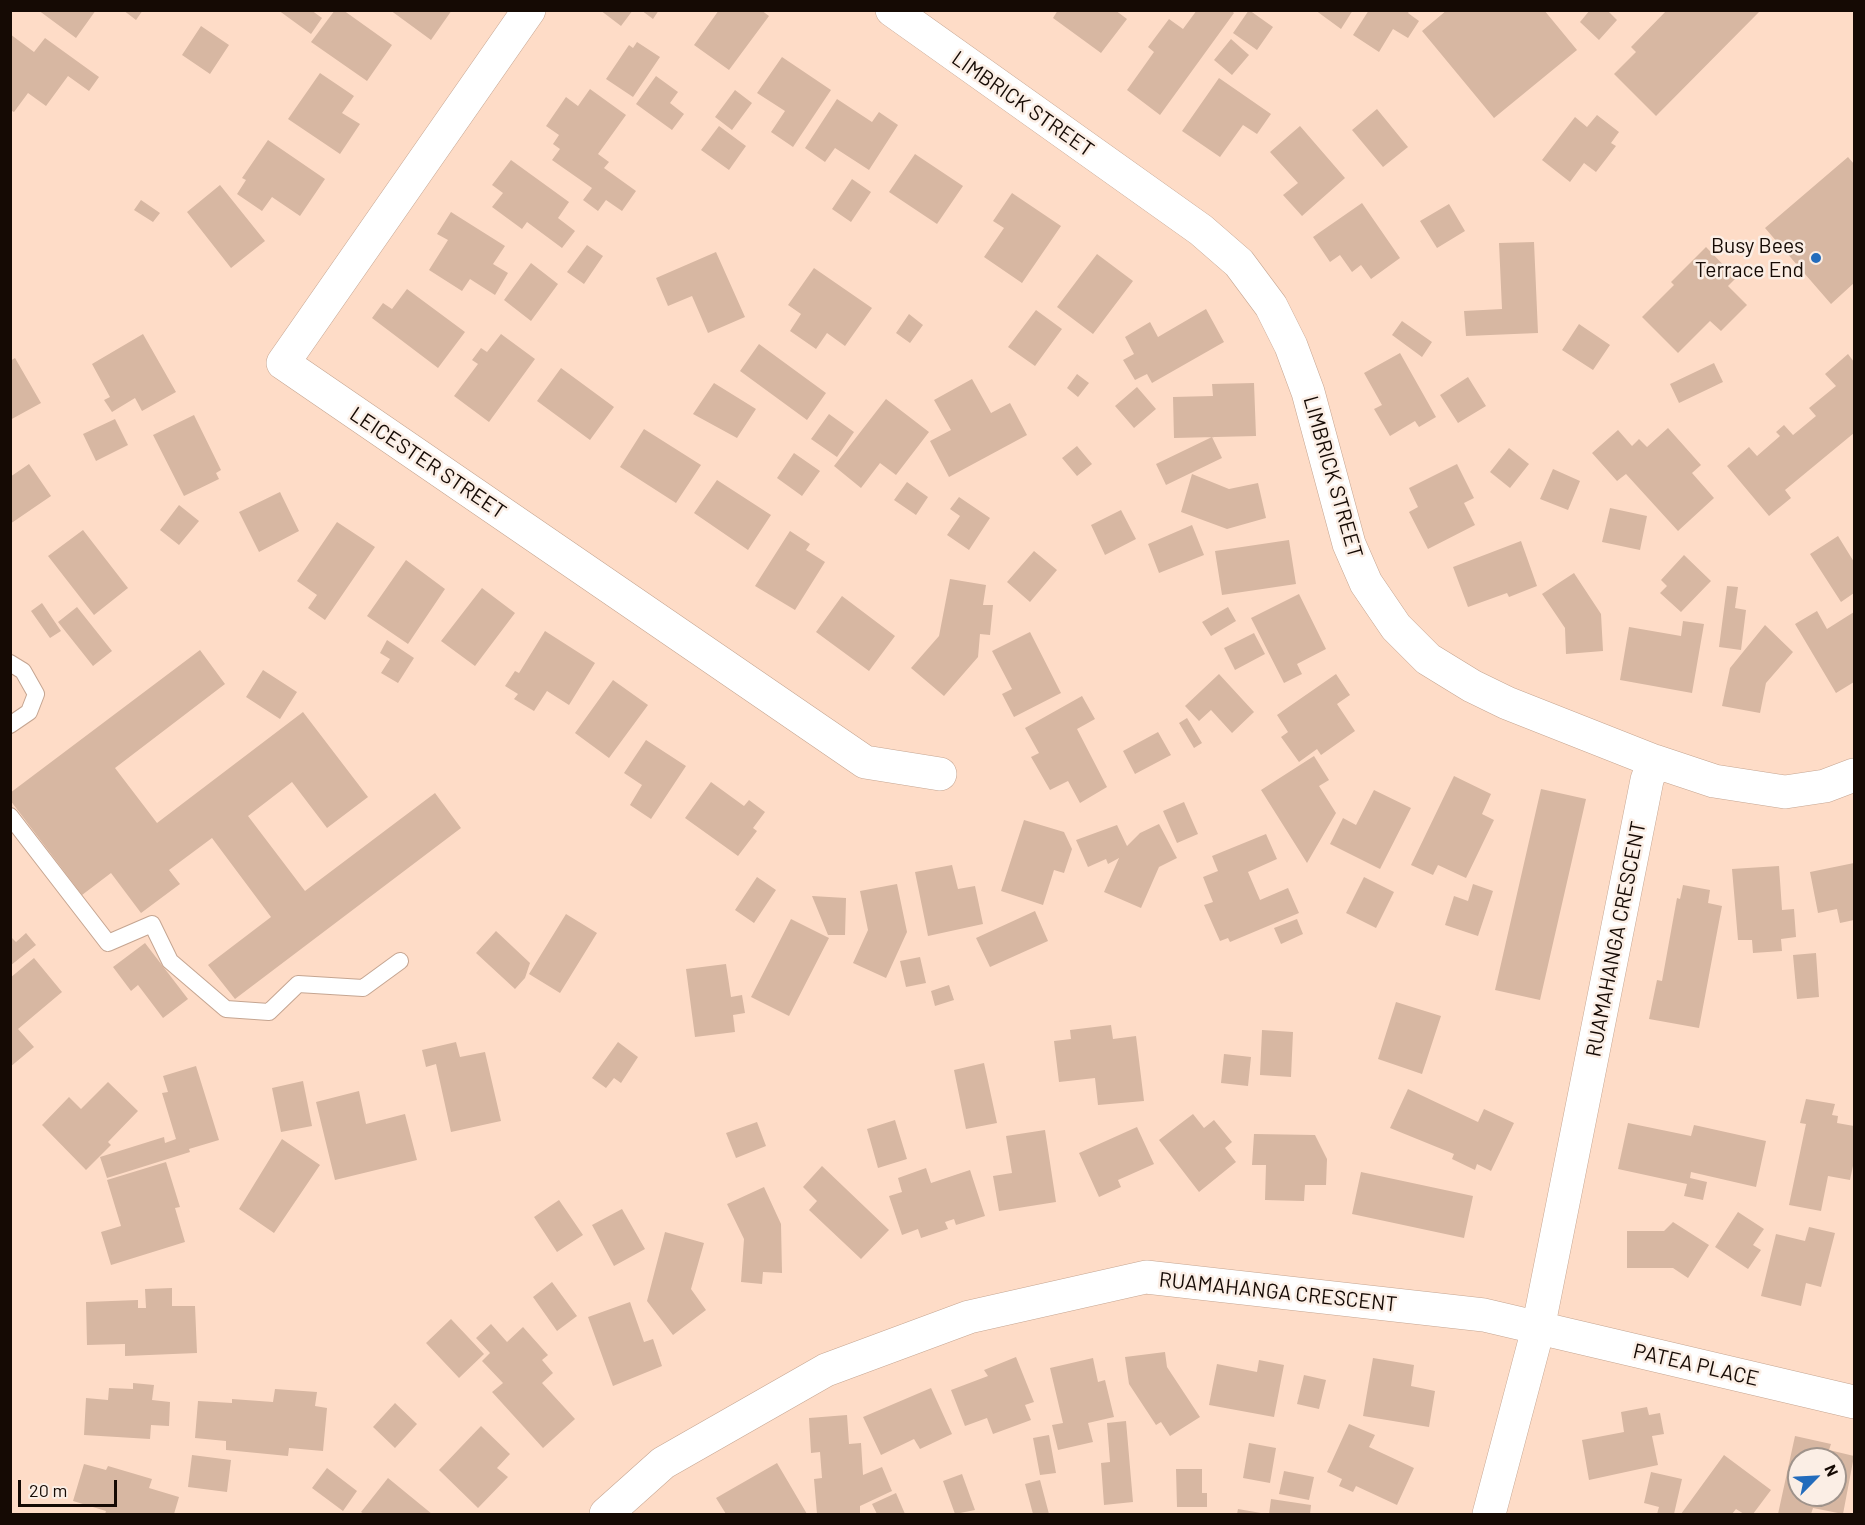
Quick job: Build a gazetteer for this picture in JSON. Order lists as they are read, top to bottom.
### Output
{
  "streets": {
    "street": [
      "LIMBRICK STREET",
      "LEICESTER STREET",
      "RUAMAHANGA CRESCENT",
      "PATEA PLACE"
    ]
  },
  "crossings": [
    ["LIMBRICK STREET", "RUAMAHANGA CRESCENT"],
    ["RUAMAHANGA CRESCENT", "PATEA PLACE"]
  ],
  "places": ["Busy Bees Terrace End"],
  "scale_bar": "20 m",
  "north": "top right"
}
